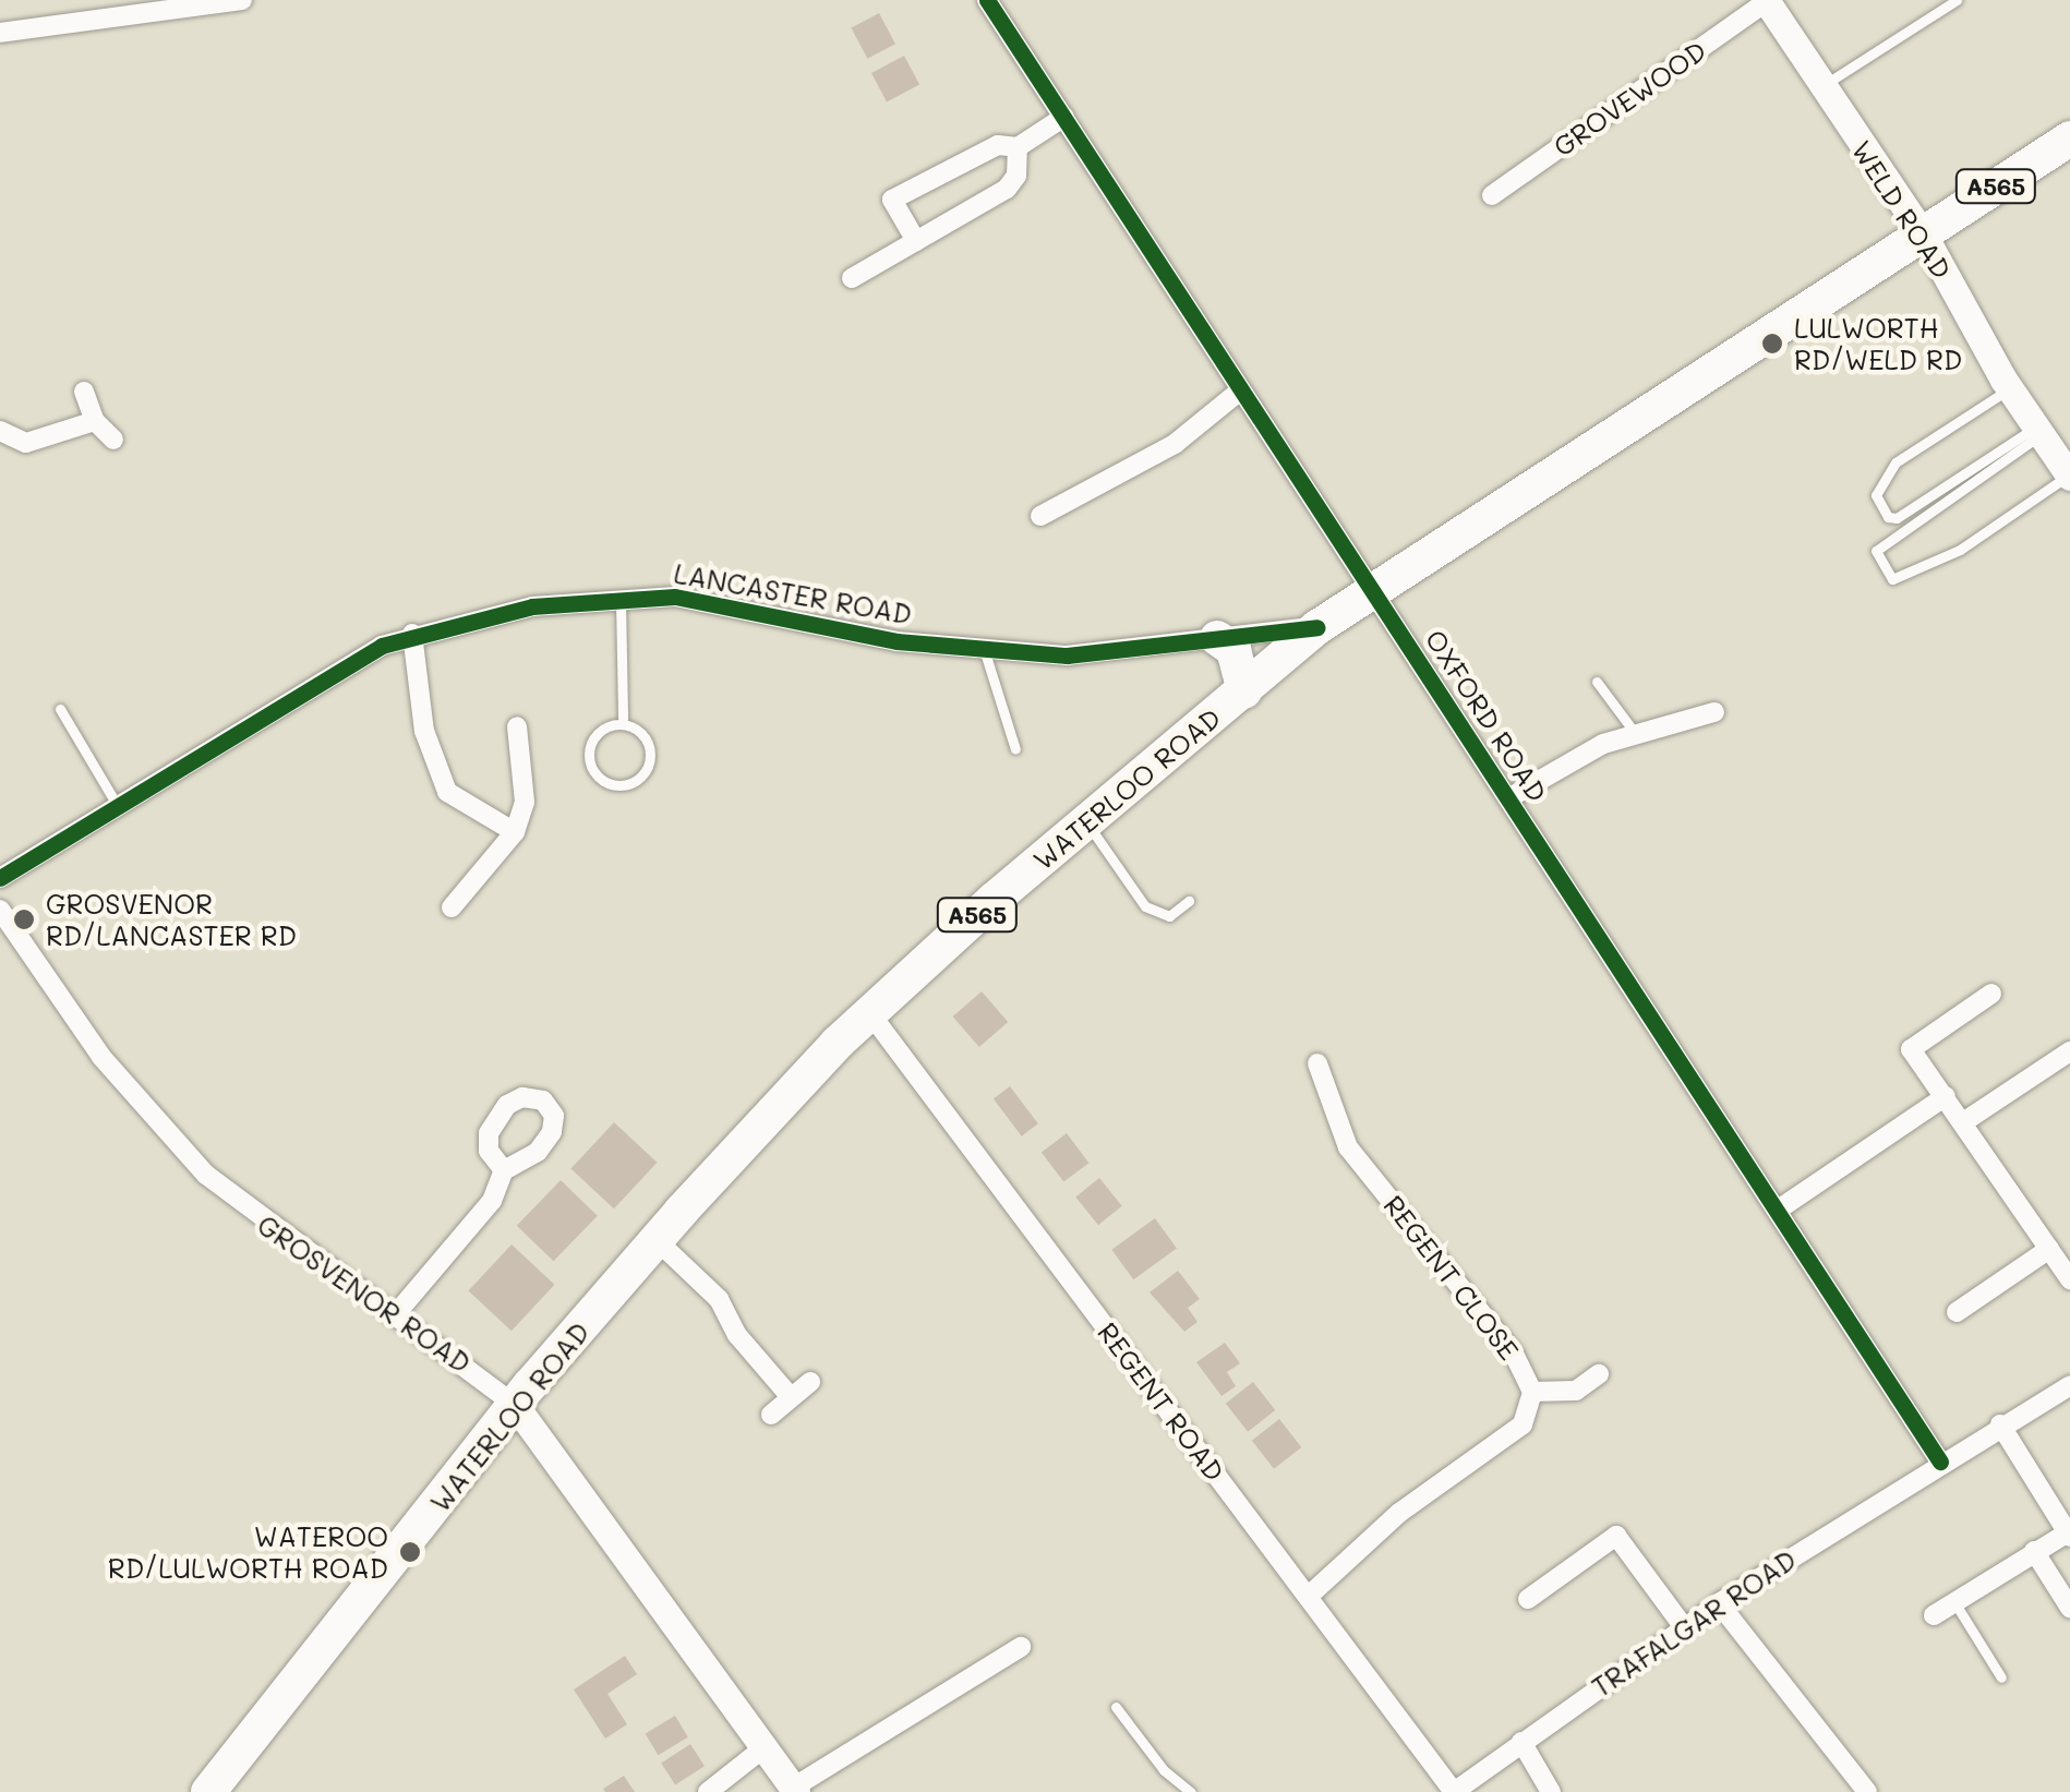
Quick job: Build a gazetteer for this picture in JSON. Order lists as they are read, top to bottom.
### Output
{
  "streets": {
    "highway": ["A565", "WATERLOO ROAD"],
    "street": [
      "GROVEWOOD",
      "WELD ROAD",
      "LANCASTER ROAD",
      "OXFORD ROAD",
      "REGENT CLOSE",
      "GROSVENOR ROAD",
      "REGENT ROAD",
      "TRAFALGAR ROAD"
    ]
  },
  "crossings": [
    ["GROVEWOOD", "WELD ROAD"],
    ["A565", "WELD ROAD"],
    ["A565", "WATERLOO ROAD"],
    ["WELD ROAD", "WATERLOO ROAD"],
    ["LANCASTER ROAD", "WATERLOO ROAD"],
    ["OXFORD ROAD", "WATERLOO ROAD"],
    ["OXFORD ROAD", "TRAFALGAR ROAD"],
    ["WATERLOO ROAD", "GROSVENOR ROAD"],
    ["WATERLOO ROAD", "REGENT ROAD"],
    ["REGENT CLOSE", "REGENT ROAD"],
    ["REGENT ROAD", "TRAFALGAR ROAD"]
  ],
  "places": ["LULWORTH RD/WELD RD", "GROSVENOR RD/LANCASTER RD", "WATEROO RD/LULWORTH ROAD"]
}
